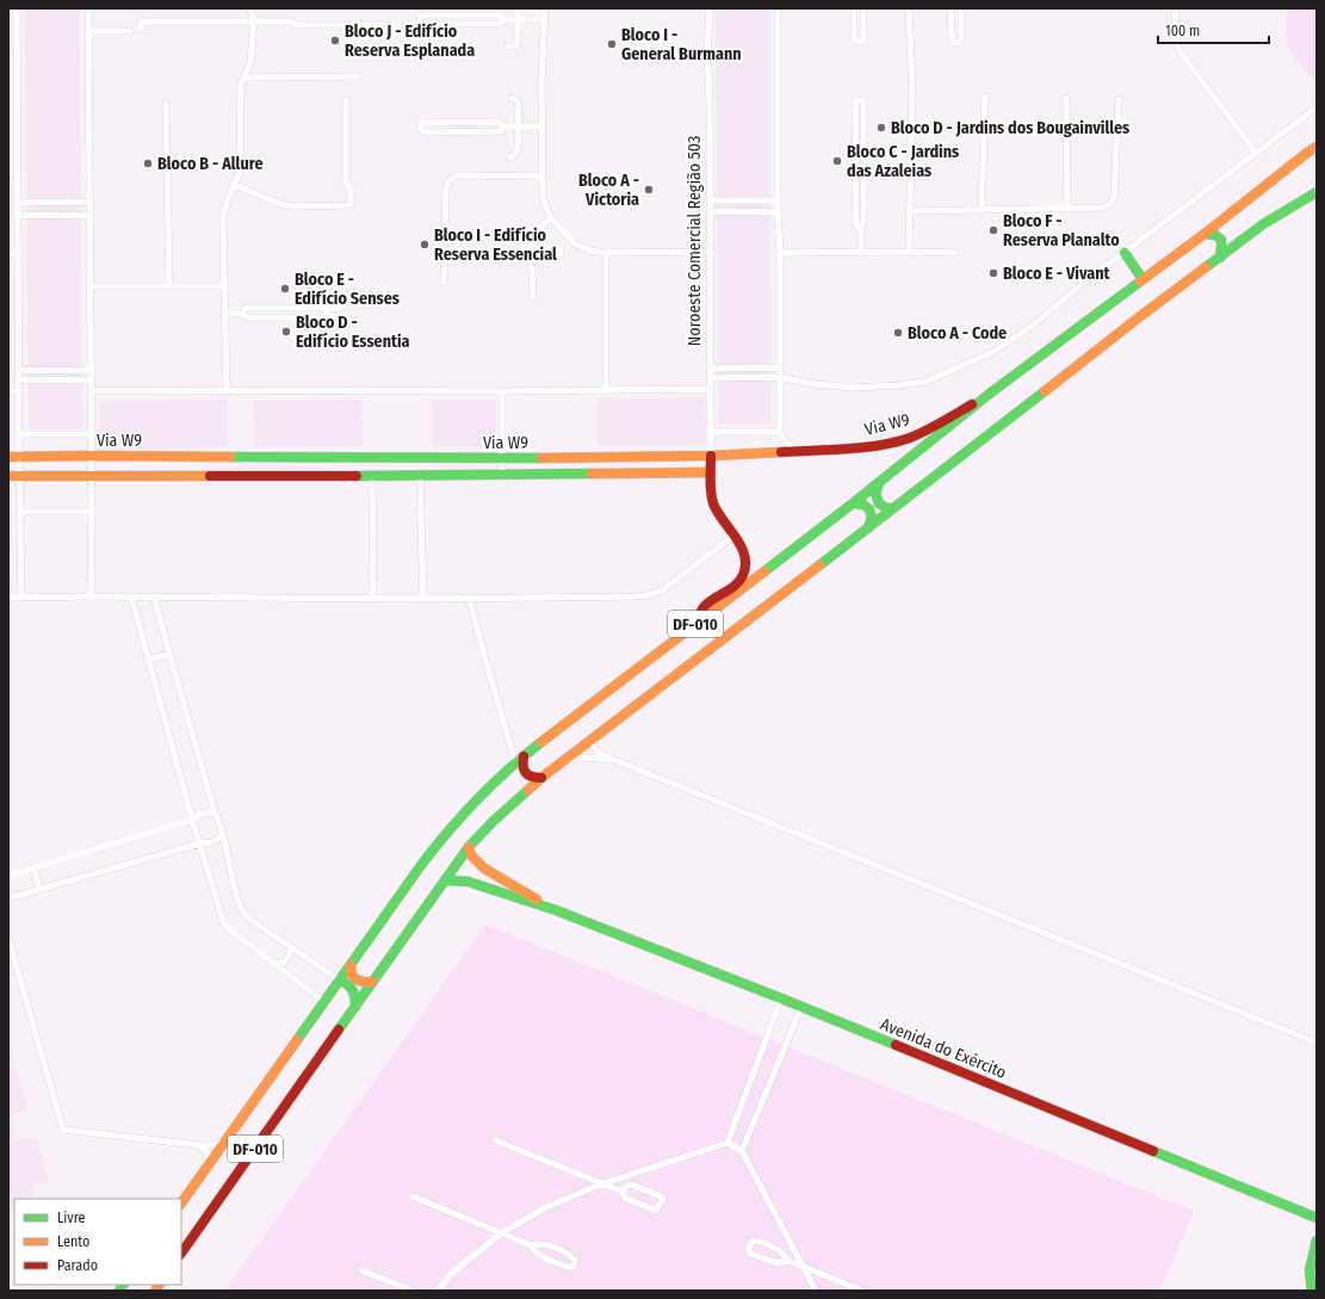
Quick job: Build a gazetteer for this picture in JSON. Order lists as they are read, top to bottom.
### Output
{
  "streets": {
    "main road": [
      "Noroeste Comercial Região 503",
      "Via W9",
      "DF-010",
      "Avenida do Exército"
    ]
  },
  "crossings": [
    ["Noroeste Comercial Região 503", "Via W9"],
    ["Noroeste Comercial Região 503", "DF-010"],
    ["Via W9", "DF-010"],
    ["DF-010", "Avenida do Exército"]
  ],
  "places": [
    "Bloco J - Edifício Reserva Esplanada",
    "Bloco I - General Burmann",
    "Bloco D - Jardins dos Bougainvilles",
    "Bloco C - Jardins das Azaleias",
    "Bloco B - Allure",
    "Bloco A - Victoria",
    "Bloco F - Reserva Planalto",
    "Bloco I - Edifício Reserva Essencial",
    "Bloco E - Vivant",
    "Bloco E - Edifício Senses",
    "Bloco D - Edifício Essentia",
    "Bloco A - Code"
  ],
  "legend": ["Livre", "Lento", "Parado"],
  "scale_bar": "100 m"
}
